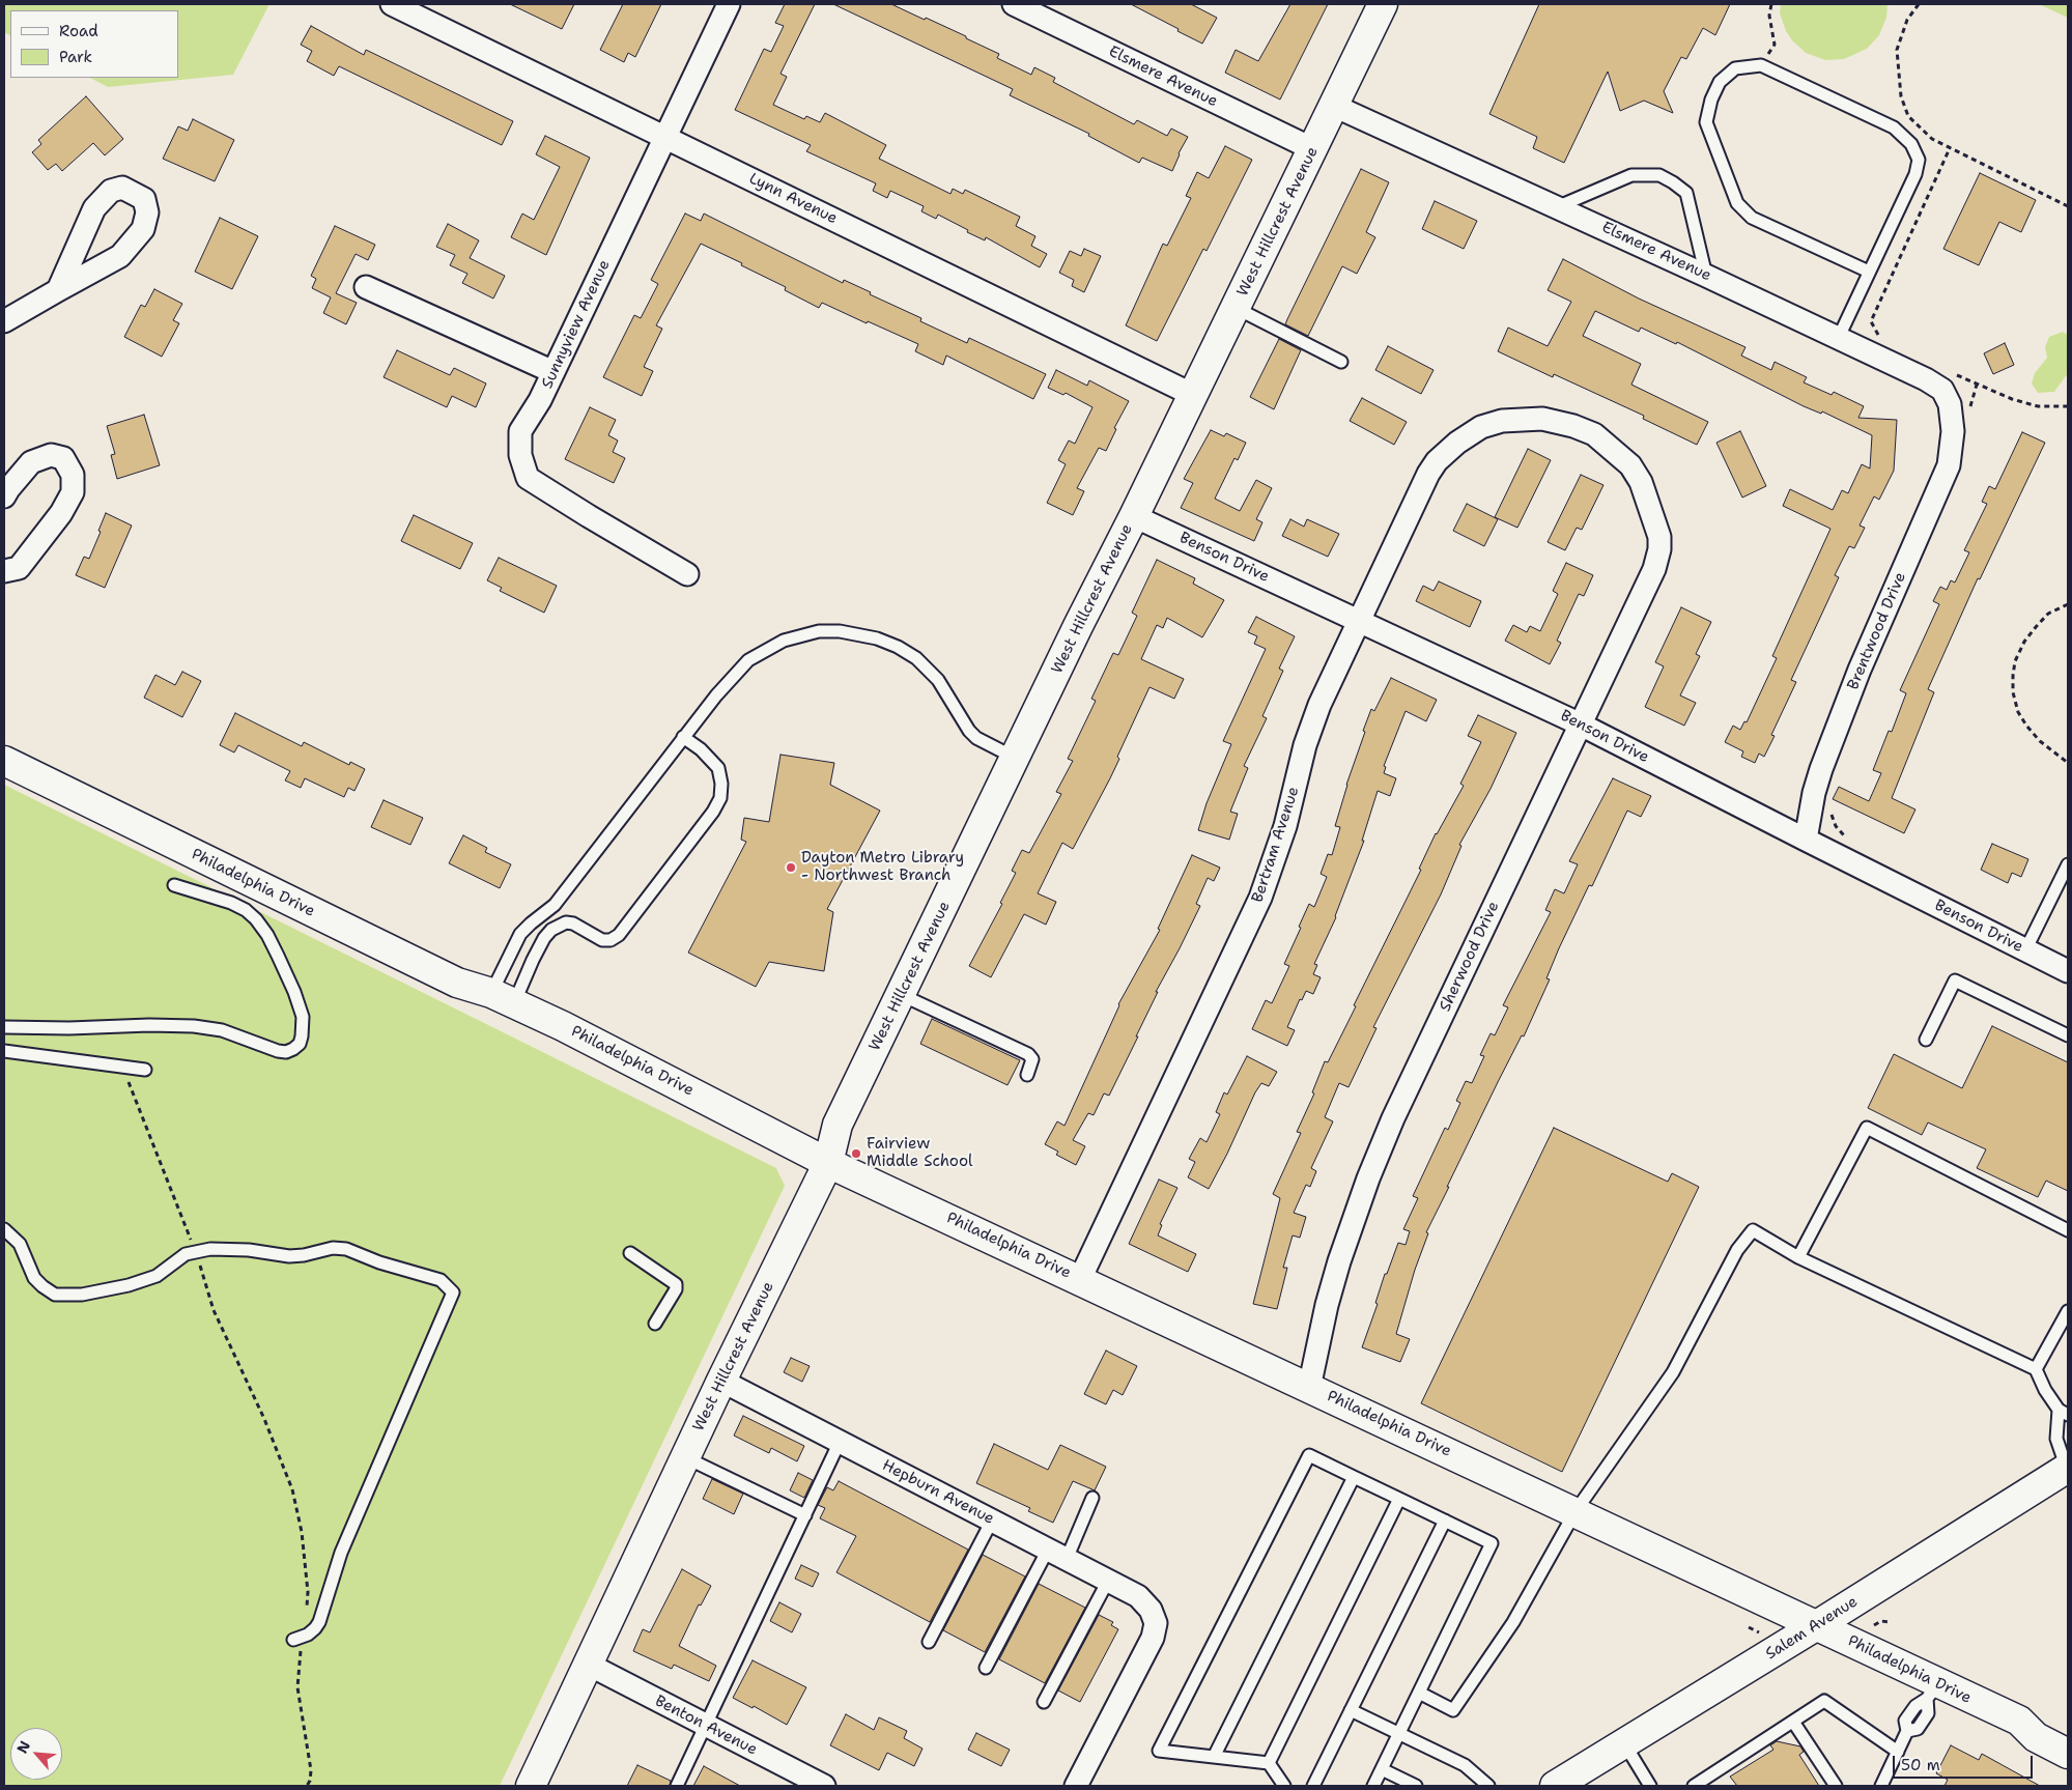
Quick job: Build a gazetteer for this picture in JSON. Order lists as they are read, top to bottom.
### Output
{
  "streets": {
    "main road": ["West Hillcrest Avenue", "Philadelphia Drive", "Salem Avenue"],
    "street": [
      "Elsmere Avenue",
      "Lynn Avenue",
      "Sunnyview Avenue",
      "Benson Drive",
      "Brentwood Drive",
      "Bertram Avenue",
      "Sherwood Drive",
      "Hepburn Avenue",
      "Benton Avenue"
    ]
  },
  "crossings": [
    ["Elsmere Avenue", "West Hillcrest Avenue"],
    ["Elsmere Avenue", "Brentwood Drive"],
    ["Lynn Avenue", "West Hillcrest Avenue"],
    ["Lynn Avenue", "Sunnyview Avenue"],
    ["West Hillcrest Avenue", "Benson Drive"],
    ["West Hillcrest Avenue", "Philadelphia Drive"],
    ["West Hillcrest Avenue", "Hepburn Avenue"],
    ["West Hillcrest Avenue", "Benton Avenue"],
    ["Benson Drive", "Brentwood Drive"],
    ["Benson Drive", "Bertram Avenue"],
    ["Benson Drive", "Sherwood Drive"],
    ["Bertram Avenue", "Philadelphia Drive"],
    ["Bertram Avenue", "Sherwood Drive"],
    ["Philadelphia Drive", "Sherwood Drive"],
    ["Philadelphia Drive", "Salem Avenue"]
  ],
  "places": ["Dayton Metro Library - Northwest Branch", "Fairview Middle School"],
  "legend": ["Road", "Park"],
  "scale_bar": "50 m",
  "north": "top left"
}
